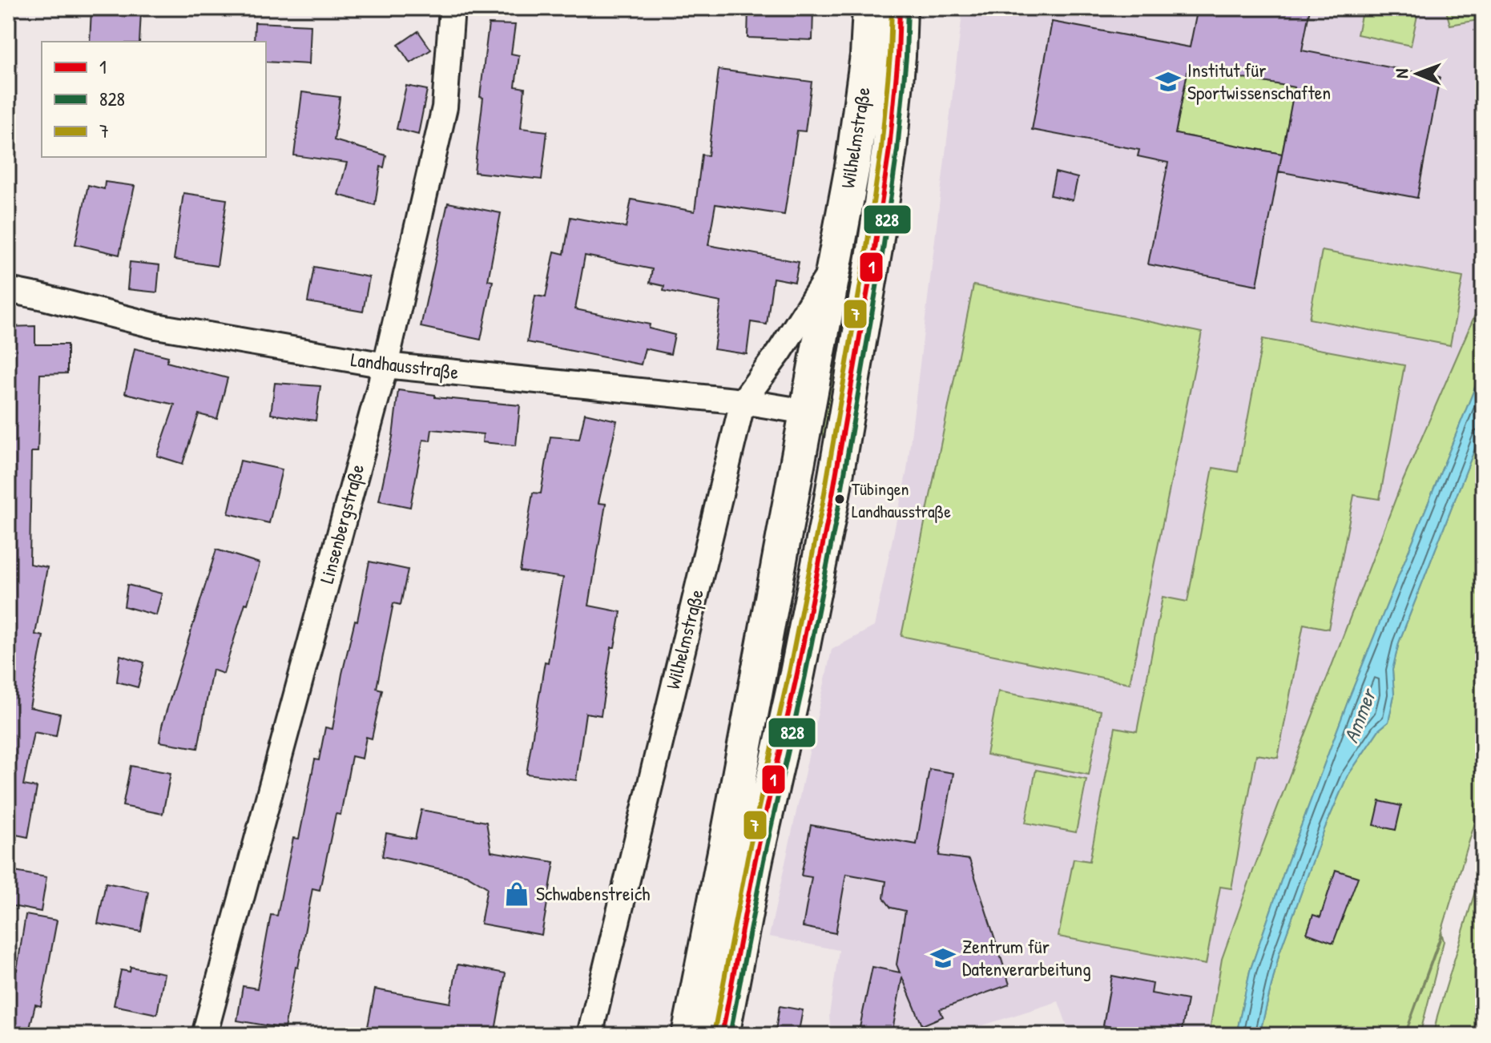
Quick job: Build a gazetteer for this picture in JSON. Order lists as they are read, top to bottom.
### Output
{
  "streets": {
    "main road": ["Wilhelmstraße"],
    "street": ["Landhausstraße", "Linsenbergstraße"]
  },
  "crossings": [
    ["Wilhelmstraße", "Landhausstraße"],
    ["Landhausstraße", "Linsenbergstraße"]
  ],
  "water": ["Ammer"],
  "places": {
    "school or university": ["Institut für Sportwissenschaften", "Zentrum für Datenverarbeitung"],
    "other": ["Tübingen Landhausstraße"],
    "shop": ["Schwabenstreich"]
  },
  "lines": ["transit line 1", "transit line 828", "transit line 7"],
  "legend": ["1", "828", "7"],
  "north": "left"
}
